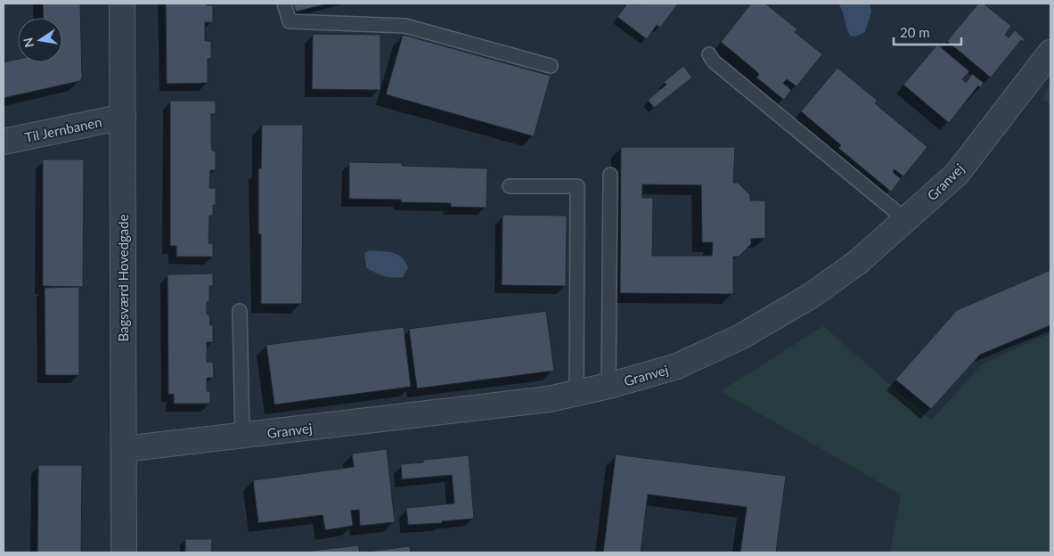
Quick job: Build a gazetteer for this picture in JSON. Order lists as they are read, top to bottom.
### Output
{
  "streets": {
    "street": ["Til Jernbanen", "Granvej", "Bagsværd Hovedgade"]
  },
  "crossings": [
    ["Til Jernbanen", "Bagsværd Hovedgade"],
    ["Granvej", "Bagsværd Hovedgade"]
  ],
  "scale_bar": "20 m",
  "north": "left"
}
